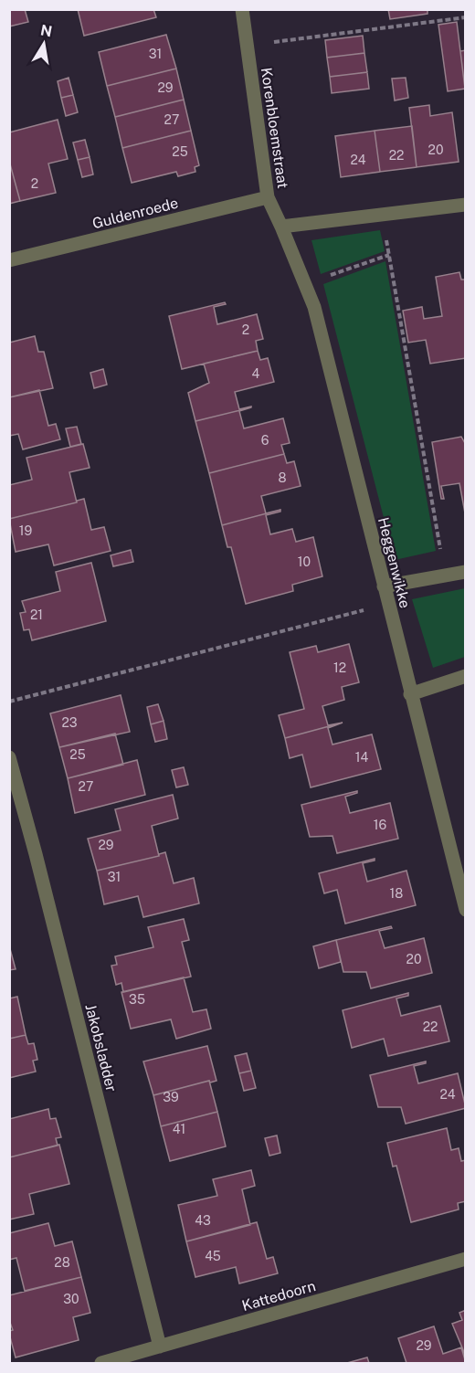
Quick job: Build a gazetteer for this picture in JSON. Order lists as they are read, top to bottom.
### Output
{
  "streets": {
    "street": [
      "Korenbloemstraat",
      "Guldenroede",
      "Heggenwikke",
      "Jakobsladder",
      "Kattedoorn"
    ]
  },
  "crossings": [
    ["Korenbloemstraat", "Guldenroede"],
    ["Korenbloemstraat", "Heggenwikke"],
    ["Jakobsladder", "Kattedoorn"]
  ],
  "house_numbers": [
    "31",
    "29",
    "27",
    "20",
    "25",
    "22",
    "24",
    "2",
    "2",
    "4",
    "6",
    "8",
    "19",
    "10",
    "21",
    "12",
    "23",
    "25",
    "14",
    "27",
    "16",
    "29",
    "31",
    "18",
    "20",
    "35",
    "22",
    "24",
    "39",
    "41",
    "43",
    "45",
    "28",
    "30",
    "29"
  ],
  "north": "top"
}
